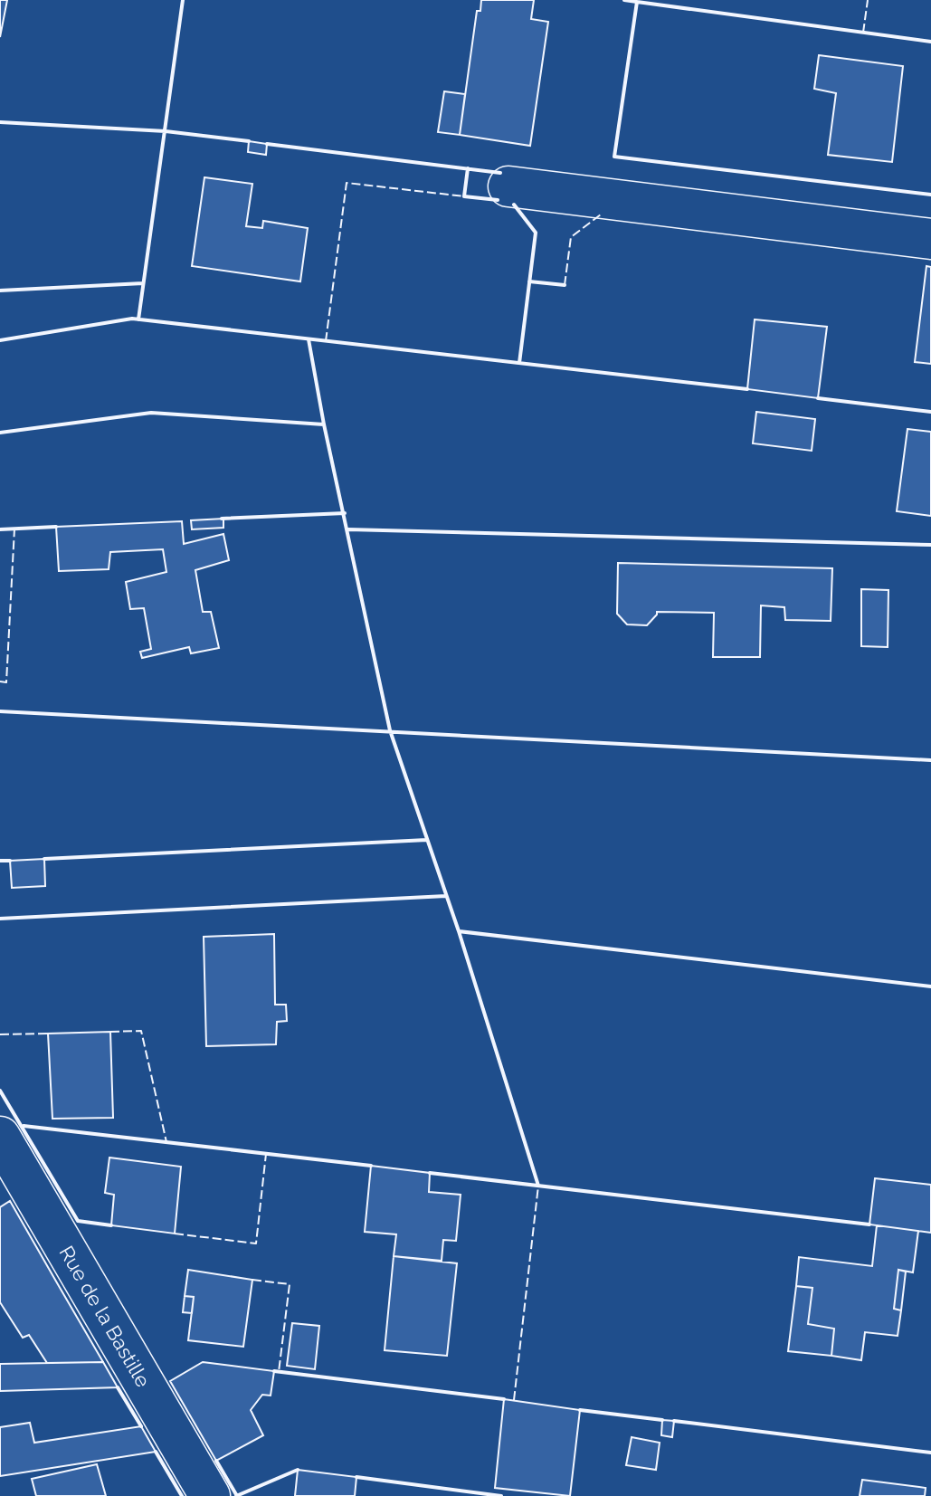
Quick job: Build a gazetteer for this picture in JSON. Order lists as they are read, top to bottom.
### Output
{
  "streets": {
    "street": ["Rue de la Bastille"]
  }
}
